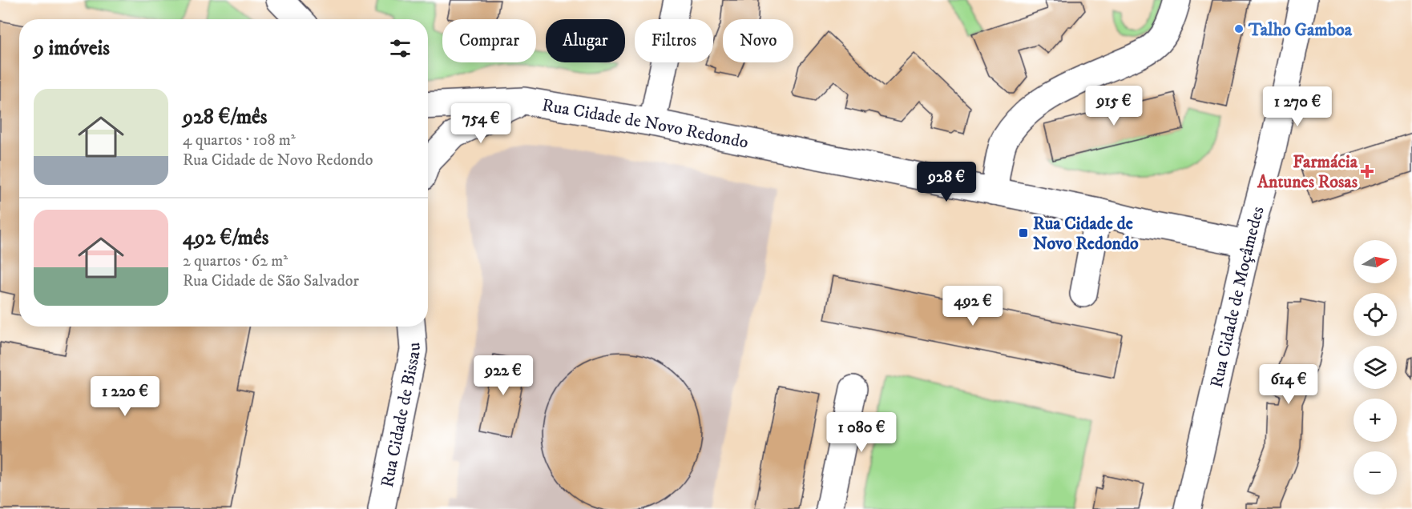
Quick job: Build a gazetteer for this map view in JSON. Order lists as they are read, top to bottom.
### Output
{
  "streets": {
    "street": ["Rua Cidade de Novo Redondo", "Rua Cidade de Moçâmedes", "Rua Cidade de Bissau"]
  },
  "crossings": [
    ["Rua Cidade de Novo Redondo", "Rua Cidade de Moçâmedes"]
  ],
  "places": {
    "other": ["Talho Gamboa"],
    "health": ["Farmácia Antunes Rosas"],
    "transit": ["Rua Cidade de Novo Redondo"]
  },
  "north": "right",
  "page": {
    "chip": [
      "Comprar",
      "Alugar",
      "Filtros",
      "Novo"
    ],
    "heading": "9 imóveis",
    "list": [
      {
        "name": "928 €/mês",
        "note": "4 quartos · 108 m² · Rua Cidade de Novo Redondo"
      },
      {
        "name": "492 €/mês",
        "note": "2 quartos · 62 m² · Rua Cidade de São Salvador"
      }
    ],
    "price": [
      "915 €",
      "1 270 €",
      "754 €",
      "928 €",
      "492 €",
      "922 €",
      "614 €",
      "1 220 €",
      "1 080 €"
    ],
    "map_buttons": ["+", "−"]
  }
}
